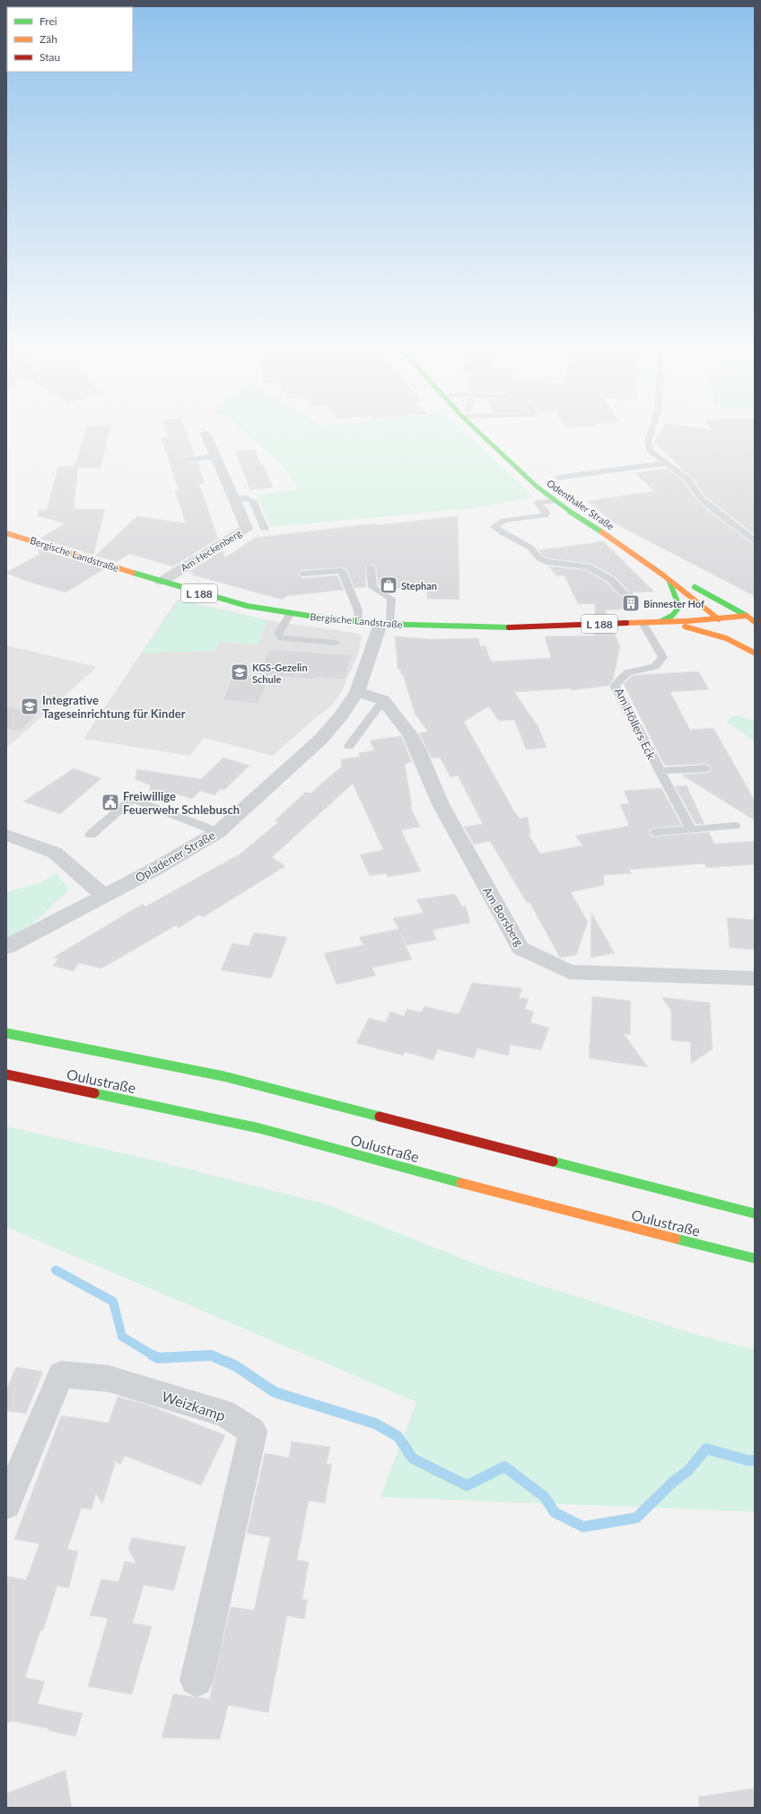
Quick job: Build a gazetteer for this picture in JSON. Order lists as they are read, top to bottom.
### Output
{
  "streets": {
    "main road": [
      "Odenthaler Straße",
      "Bergische Landstraße",
      "L 188",
      "Oulustraße"
    ],
    "street": [
      "Am Heckenberg",
      "Opladener Straße",
      "Am Borsberg",
      "Weizkamp"
    ],
    "lane": ["Am Höllers Eck"]
  },
  "crossings": [
    ["Odenthaler Straße", "Bergische Landstraße"],
    ["Odenthaler Straße", "L 188"],
    ["Am Heckenberg", "Bergische Landstraße"],
    ["Bergische Landstraße", "L 188"],
    ["Bergische Landstraße", "Am Höllers Eck"],
    ["Bergische Landstraße", "Opladener Straße"]
  ],
  "places": {
    "shop": ["Stephan"],
    "building": ["Binnester Hof"],
    "school or university": ["KGS-Gezelin Schule", "Integrative Tageseinrichtung für Kinder"],
    "public building": ["Freiwillige Feuerwehr Schlebusch"]
  },
  "legend": ["Frei", "Zäh", "Stau"]
}
